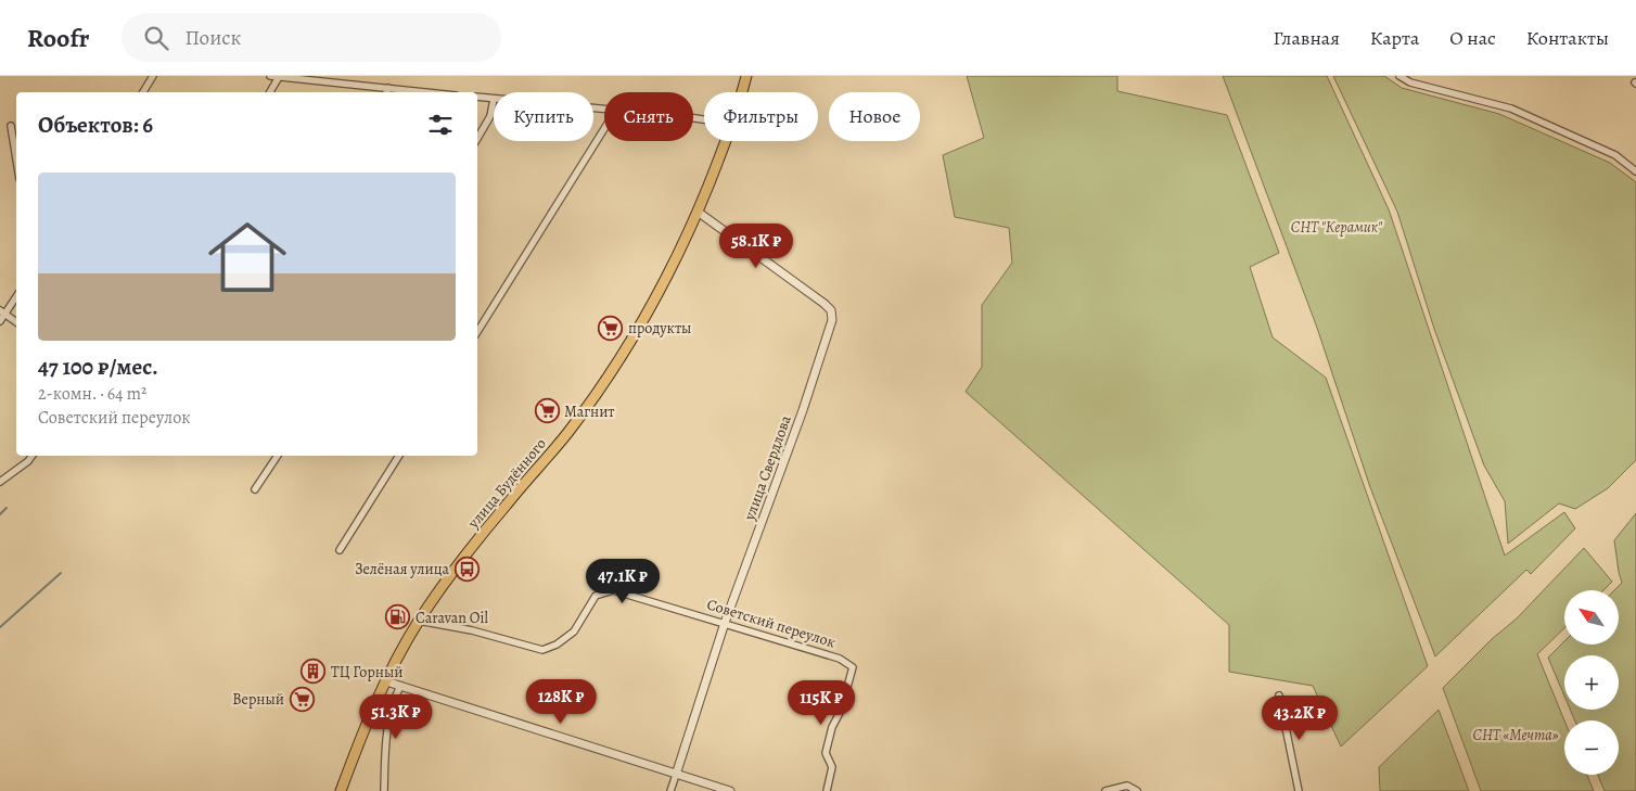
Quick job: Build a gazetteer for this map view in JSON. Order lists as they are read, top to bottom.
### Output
{
  "streets": {
    "main road": ["улица Будённого"],
    "street": ["улица Свердлова", "Советский переулок"]
  },
  "crossings": [
    ["улица Свердлова", "улица Будённого"],
    ["улица Свердлова", "Советский переулок"],
    ["улица Будённого", "Советский переулок"]
  ],
  "parks": ["СНТ \"Керамик\"", "СНТ «Мечта»"],
  "places": {
    "supermarket": ["продукты", "Магнит", "Верный"],
    "bus stop": ["Зелёная улица"],
    "fuel station": ["Caravan Oil"],
    "building": ["ТЦ Горный"]
  },
  "north": "top left",
  "page": {
    "header": "Roofr",
    "search": "Поиск",
    "nav": [
      "Главная",
      "Карта",
      "О нас",
      "Контакты"
    ],
    "chip": [
      "Купить",
      "Снять",
      "Фильтры",
      "Новое"
    ],
    "heading": "Объектов: 6",
    "list": [
      {
        "name": "47 100 ₽/мес.",
        "note": "2-комн. · 64 m² · Советский переулок"
      }
    ],
    "price": [
      "58.1K ₽",
      "47.1K ₽",
      "128K ₽",
      "115K ₽",
      "51.3K ₽",
      "43.2K ₽"
    ],
    "map_buttons": ["+", "−"]
  }
}
